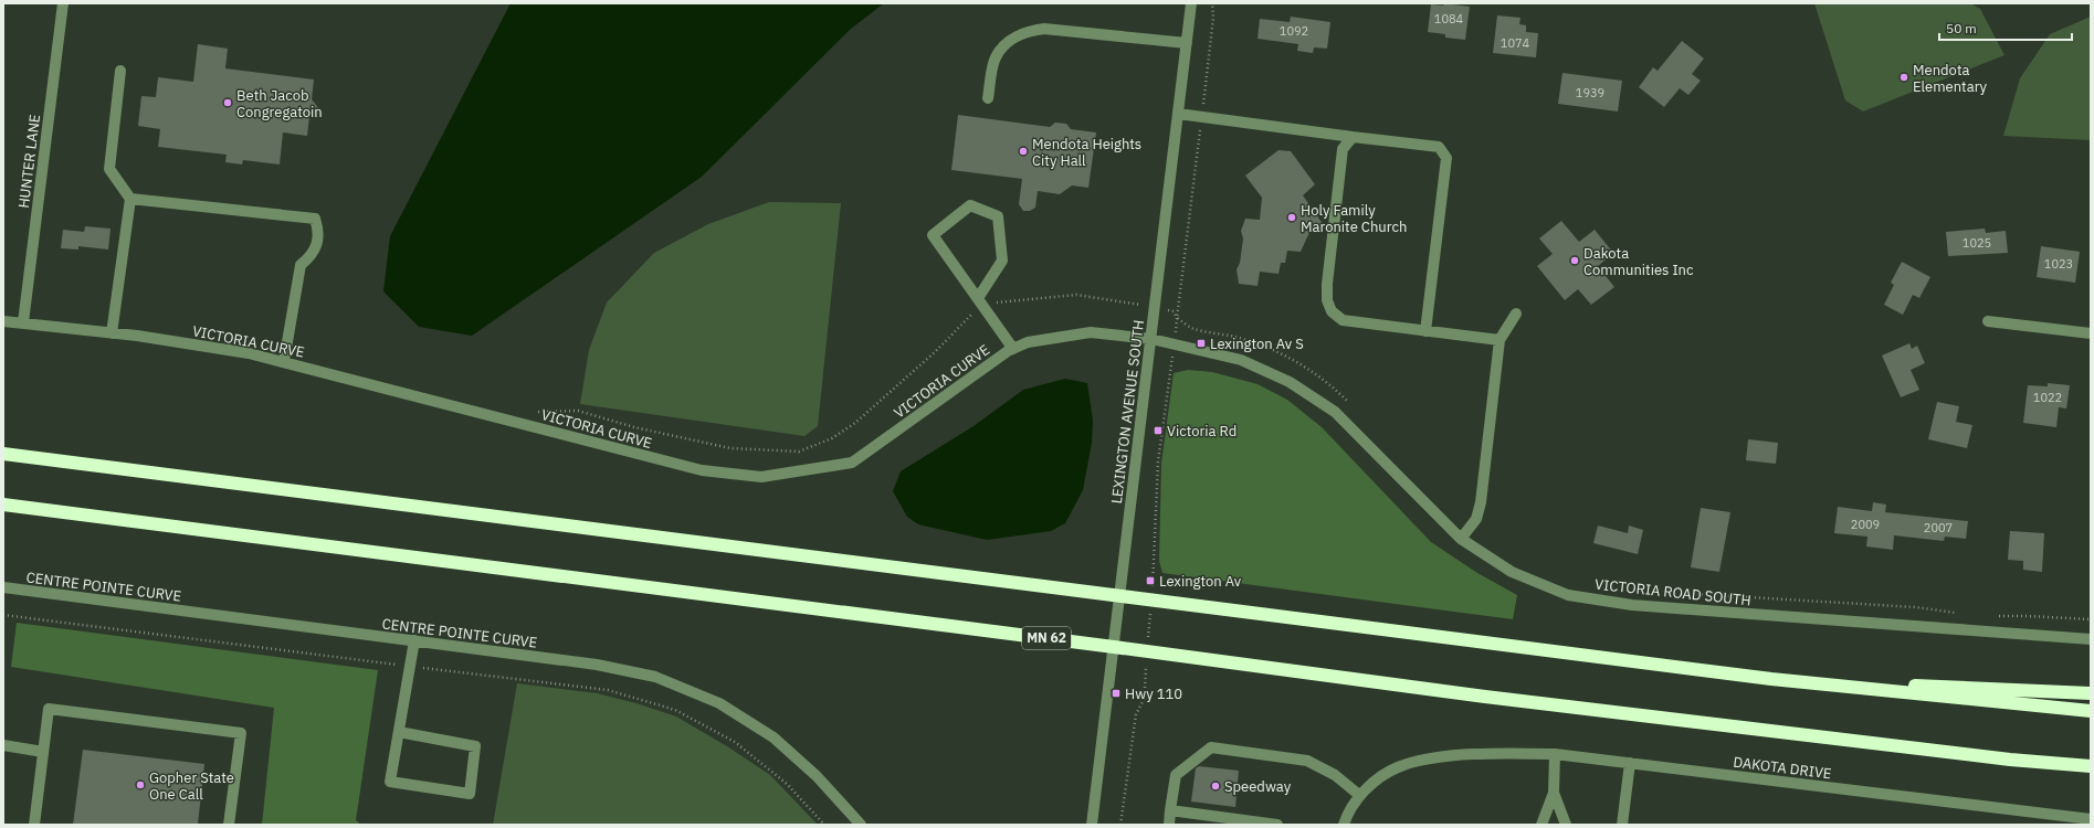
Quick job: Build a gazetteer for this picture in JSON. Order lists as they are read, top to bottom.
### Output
{
  "streets": {
    "highway": ["MN 62"],
    "street": [
      "HUNTER LANE",
      "VICTORIA CURVE",
      "LEXINGTON AVENUE SOUTH",
      "CENTRE POINTE CURVE",
      "VICTORIA ROAD SOUTH",
      "DAKOTA DRIVE"
    ]
  },
  "crossings": [
    ["HUNTER LANE", "VICTORIA CURVE"],
    ["VICTORIA CURVE", "LEXINGTON AVENUE SOUTH"],
    ["VICTORIA CURVE", "VICTORIA ROAD SOUTH"],
    ["LEXINGTON AVENUE SOUTH", "VICTORIA ROAD SOUTH"],
    ["LEXINGTON AVENUE SOUTH", "MN 62"]
  ],
  "places": {
    "other": [
      "Mendota Elementary",
      "Beth Jacob Congregatoin",
      "Mendota Heights City Hall",
      "Holy Family Maronite Church",
      "Dakota Communities Inc",
      "Gopher State One Call",
      "Speedway"
    ],
    "transit": [
      "Lexington Av S",
      "Victoria Rd",
      "Lexington Av",
      "Hwy 110"
    ]
  },
  "house_numbers": [
    "1084",
    "1092",
    "1074",
    "1939",
    "1025",
    "1023",
    "1022",
    "2009",
    "2007"
  ],
  "scale_bar": "50 m"
}
